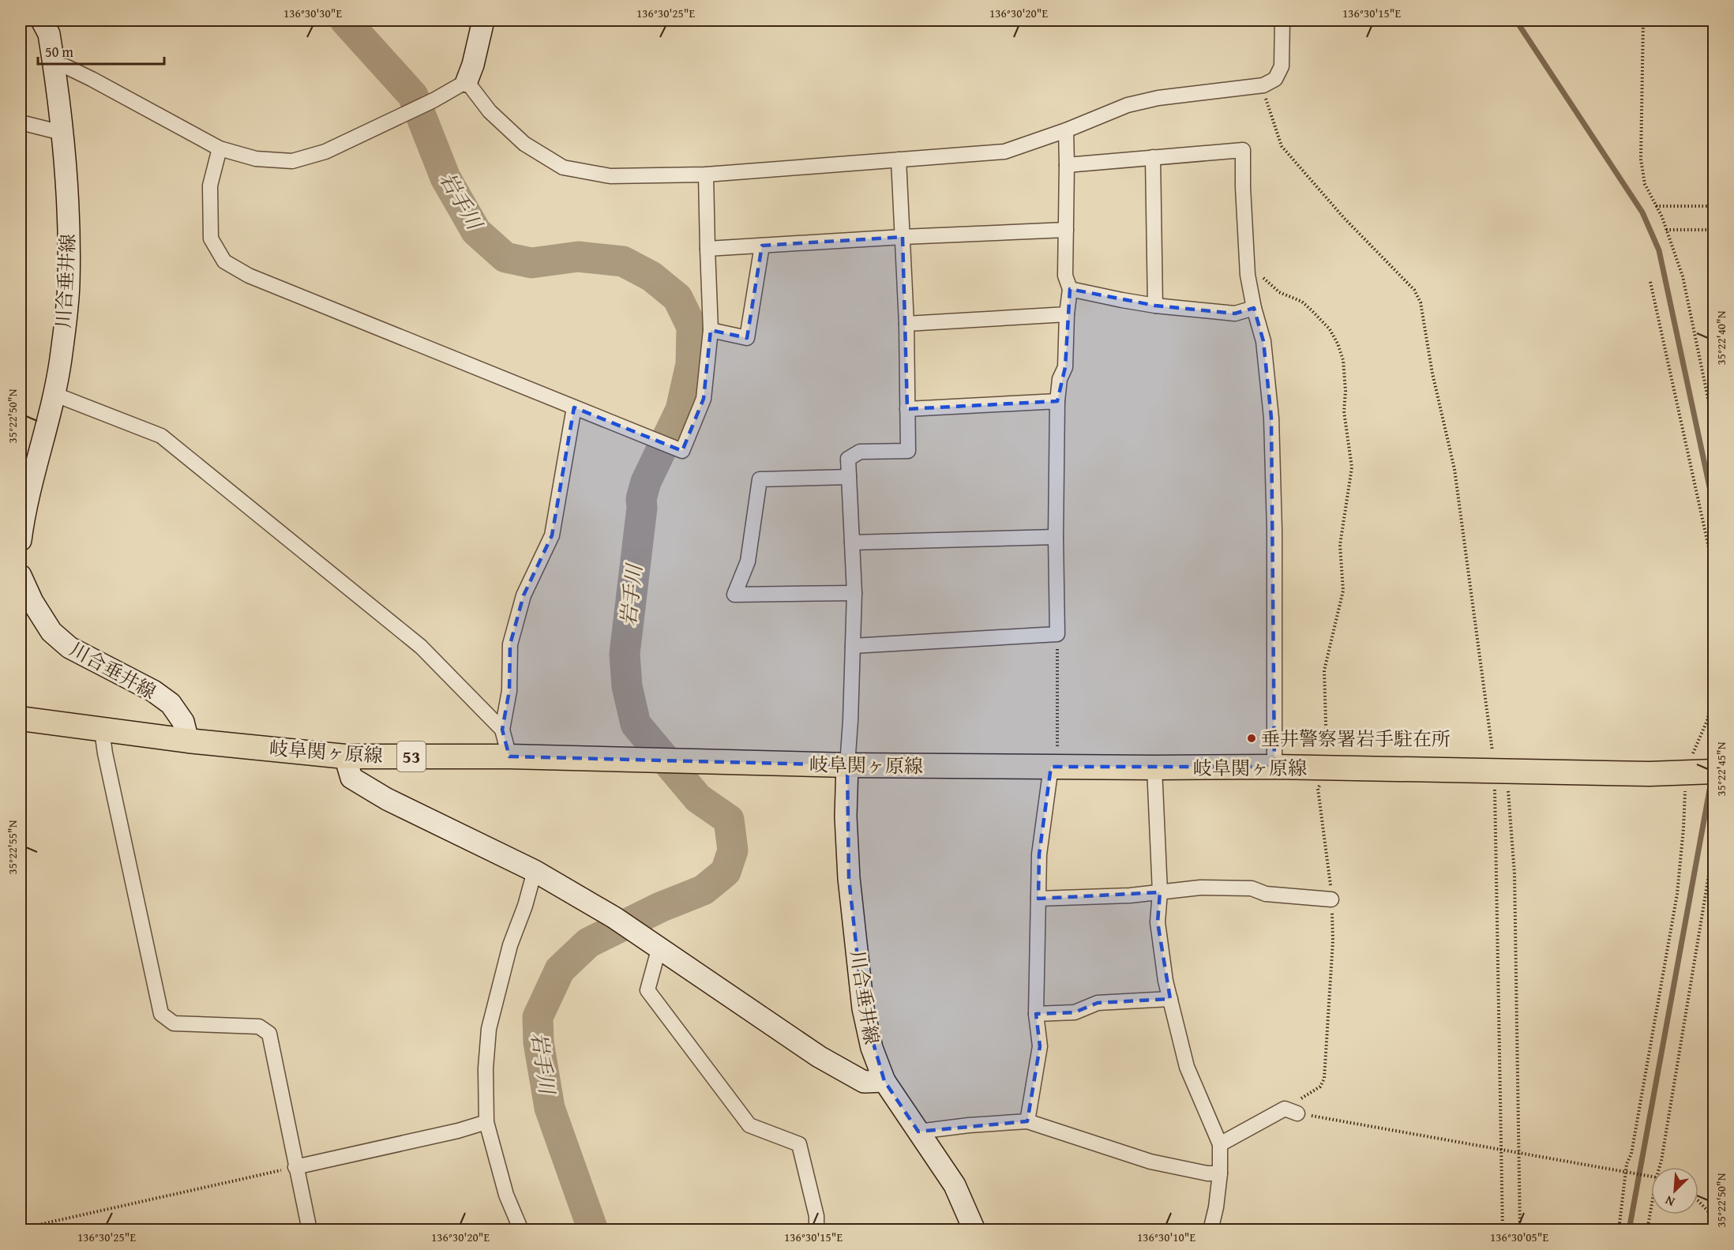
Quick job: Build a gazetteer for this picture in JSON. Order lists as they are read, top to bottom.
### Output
{
  "streets": {
    "main road": ["川合垂井線", "岐阜関ヶ原線", "53"]
  },
  "crossings": [
    ["川合垂井線", "岐阜関ヶ原線"]
  ],
  "water": ["岩手川"],
  "places": ["垂井警察署岩手駐在所"],
  "scale_bar": "50 m",
  "north": "bottom left",
  "coordinates": [
    "136°30'30\"E",
    "136°30'25\"E",
    "136°30'20\"E",
    "136°30'15\"E",
    "35°22'40\"N",
    "35°22'50\"N",
    "35°22'45\"N",
    "35°22'55\"N",
    "136°30'10\"E",
    "136°30'05\"E"
  ]
}
